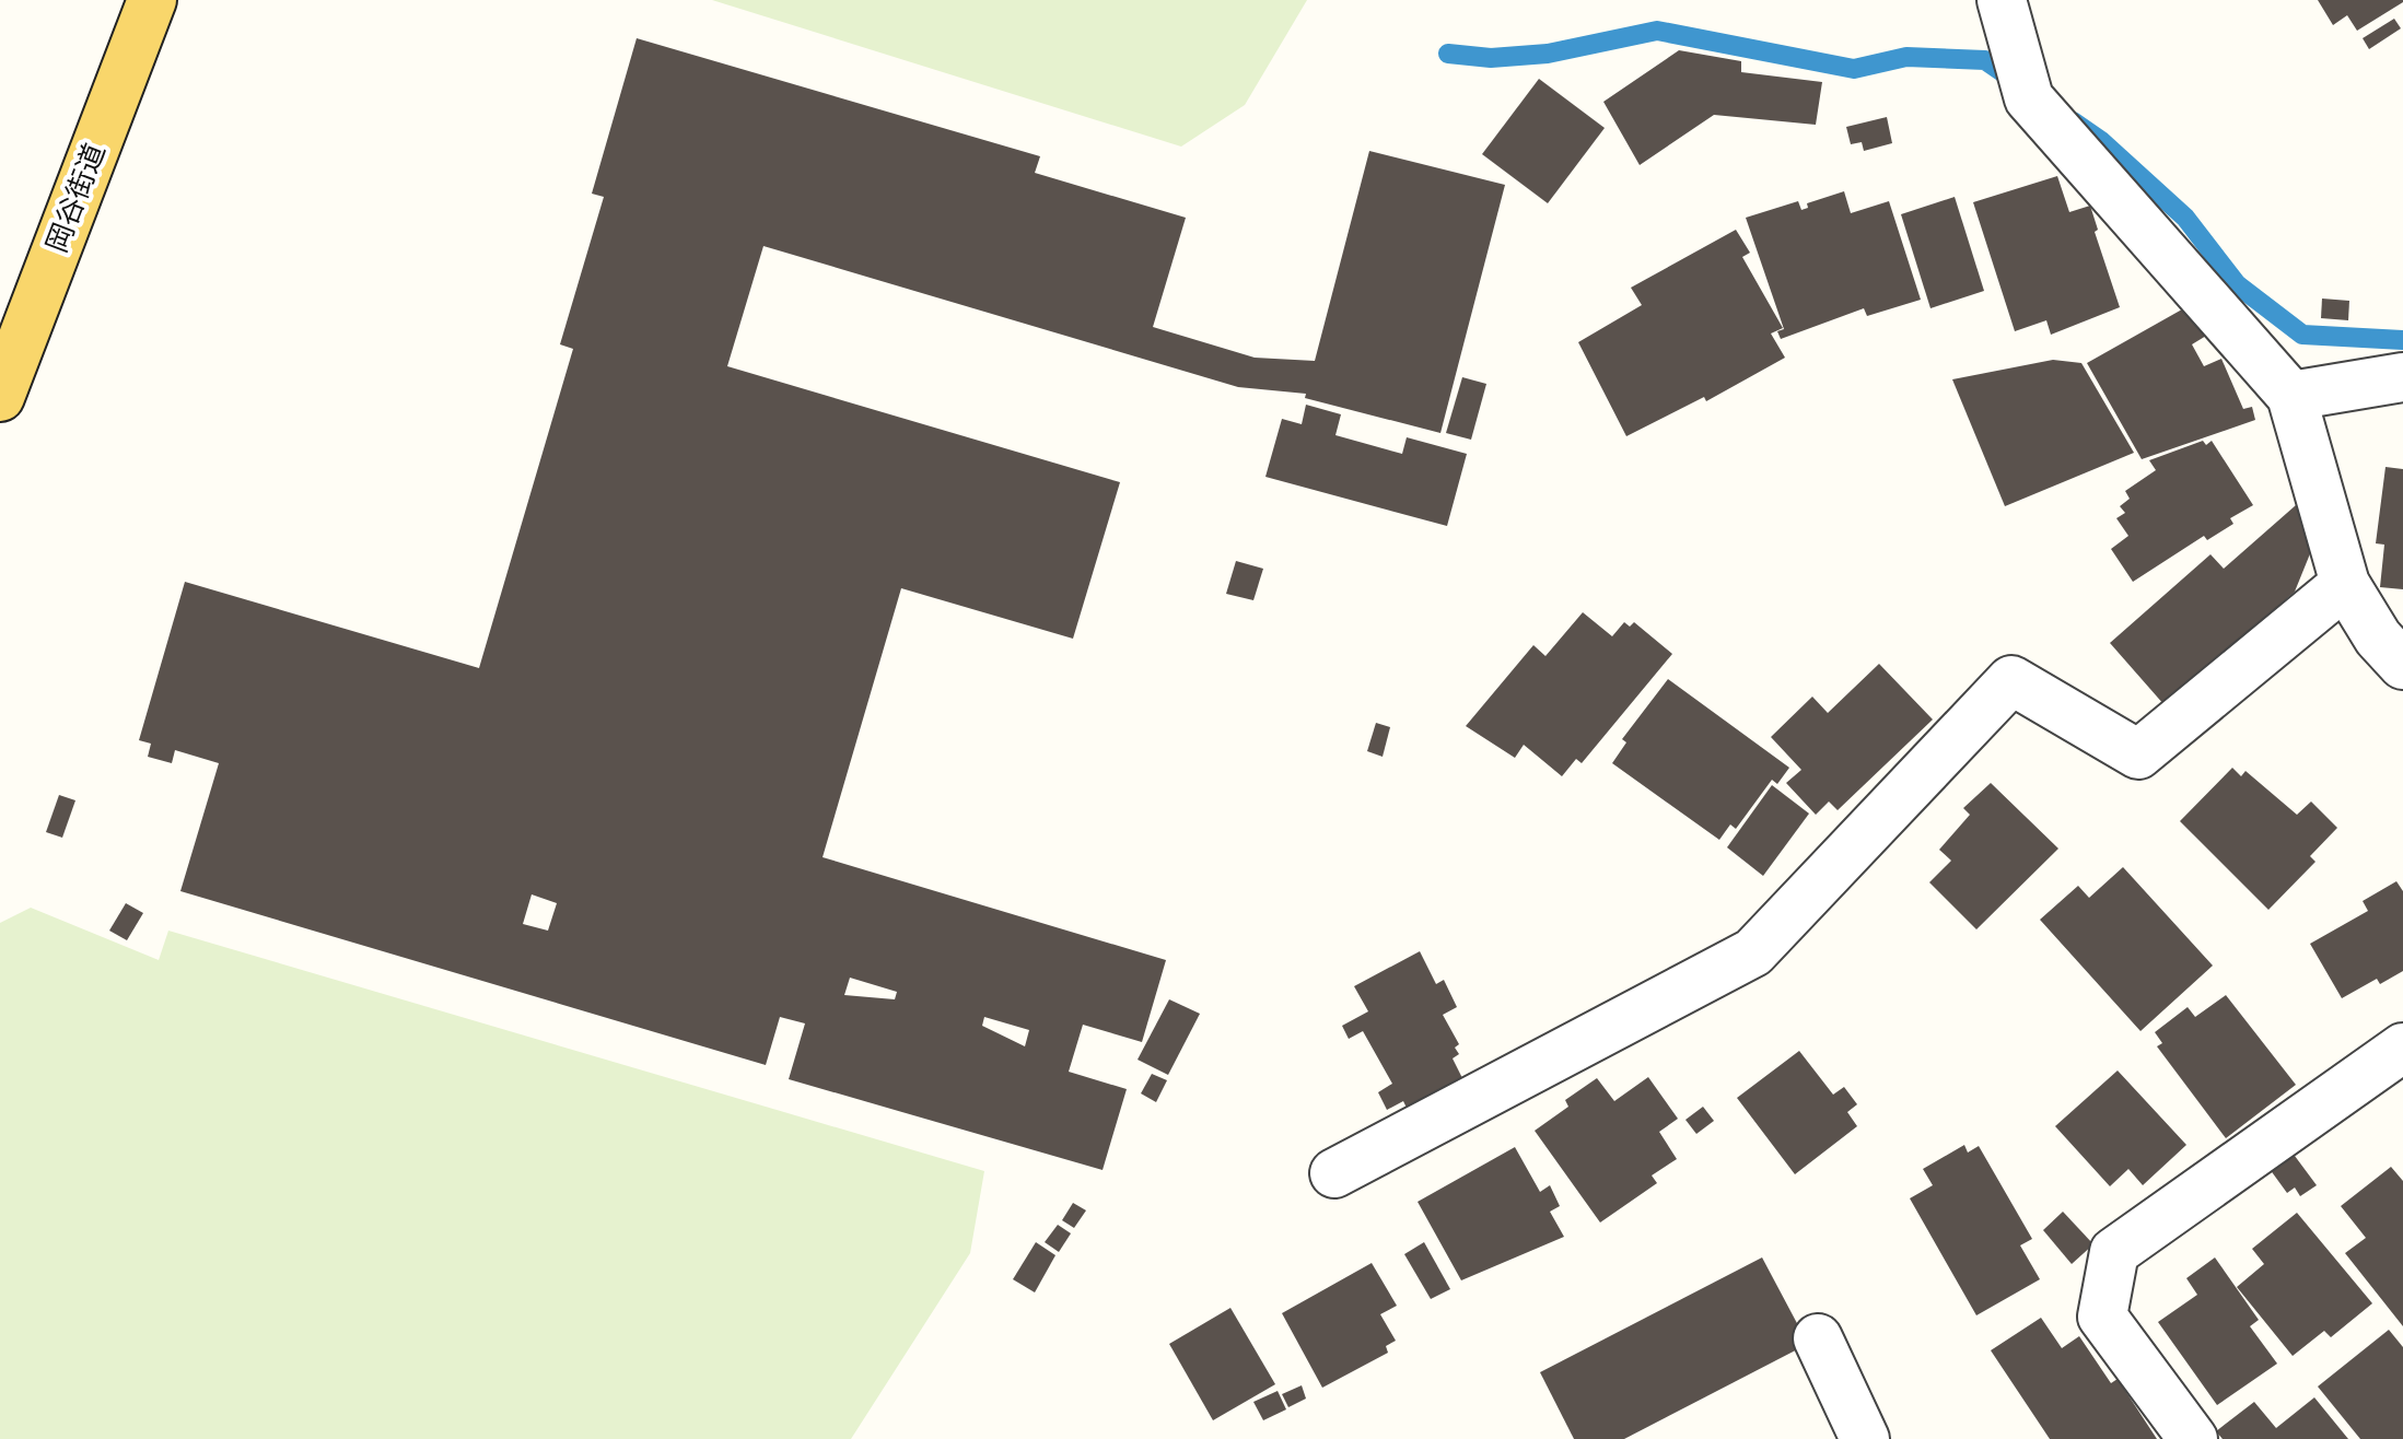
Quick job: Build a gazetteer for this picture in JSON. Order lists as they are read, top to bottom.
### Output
{
  "streets": {
    "main road": ["岡谷街道"]
  }
}
